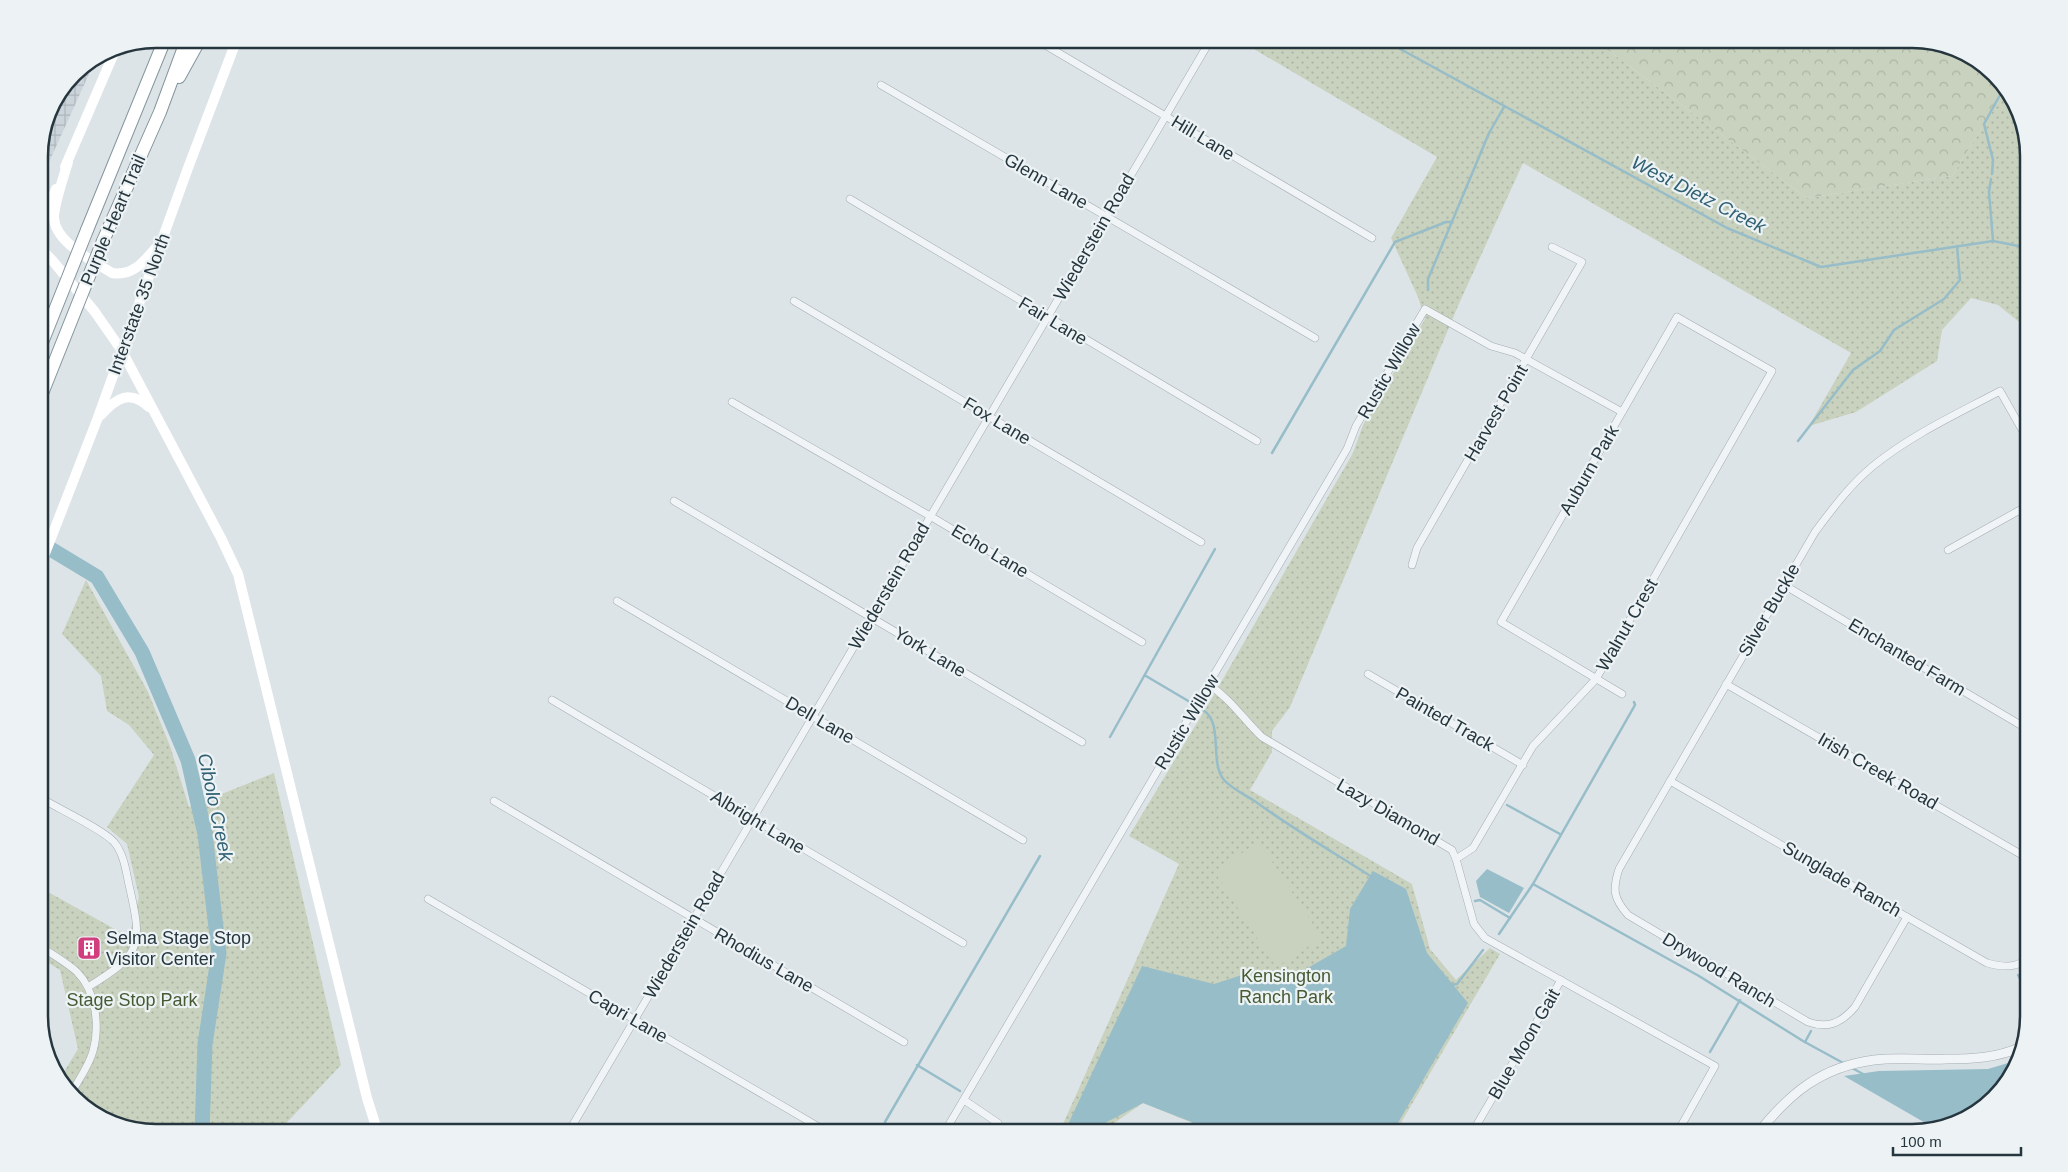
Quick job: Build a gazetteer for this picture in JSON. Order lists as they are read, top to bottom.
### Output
{
  "streets": {
    "highway": ["Purple Heart Trail"],
    "main road": ["Interstate 35 North"],
    "street": [
      "Hill Lane",
      "Glenn Lane",
      "Wiederstein Road",
      "Fair Lane",
      "Rustic Willow",
      "Harvest Point",
      "Fox Lane",
      "Auburn Park",
      "Echo Lane",
      "Silver Buckle",
      "Walnut Crest",
      "York Lane",
      "Enchanted Farm",
      "Painted Track",
      "Dell Lane",
      "Irish Creek Road",
      "Lazy Diamond",
      "Albright Lane",
      "Sunglade Ranch",
      "Rhodius Lane",
      "Drywood Ranch",
      "Capri Lane",
      "Blue Moon Gait"
    ]
  },
  "crossings": [
    ["Hill Lane", "Wiederstein Road"],
    ["Glenn Lane", "Wiederstein Road"],
    ["Wiederstein Road", "Fair Lane"],
    ["Wiederstein Road", "Fox Lane"],
    ["Wiederstein Road", "Echo Lane"],
    ["Wiederstein Road", "York Lane"],
    ["Wiederstein Road", "Dell Lane"],
    ["Wiederstein Road", "Albright Lane"],
    ["Wiederstein Road", "Rhodius Lane"],
    ["Wiederstein Road", "Capri Lane"],
    ["Rustic Willow", "Harvest Point"],
    ["Rustic Willow", "Lazy Diamond"],
    ["Auburn Park", "Walnut Crest"],
    ["Silver Buckle", "Enchanted Farm"],
    ["Silver Buckle", "Irish Creek Road"],
    ["Silver Buckle", "Sunglade Ranch"],
    ["Silver Buckle", "Drywood Ranch"],
    ["Walnut Crest", "Painted Track"],
    ["Walnut Crest", "Lazy Diamond"],
    ["Lazy Diamond", "Blue Moon Gait"],
    ["Sunglade Ranch", "Drywood Ranch"]
  ],
  "water": ["West Dietz Creek", "Cibolo Creek"],
  "parks": ["Kensington Ranch Park", "Stage Stop Park"],
  "places": {
    "building": ["Selma Stage Stop Visitor Center"]
  },
  "scale_bar": "100 m"
}
